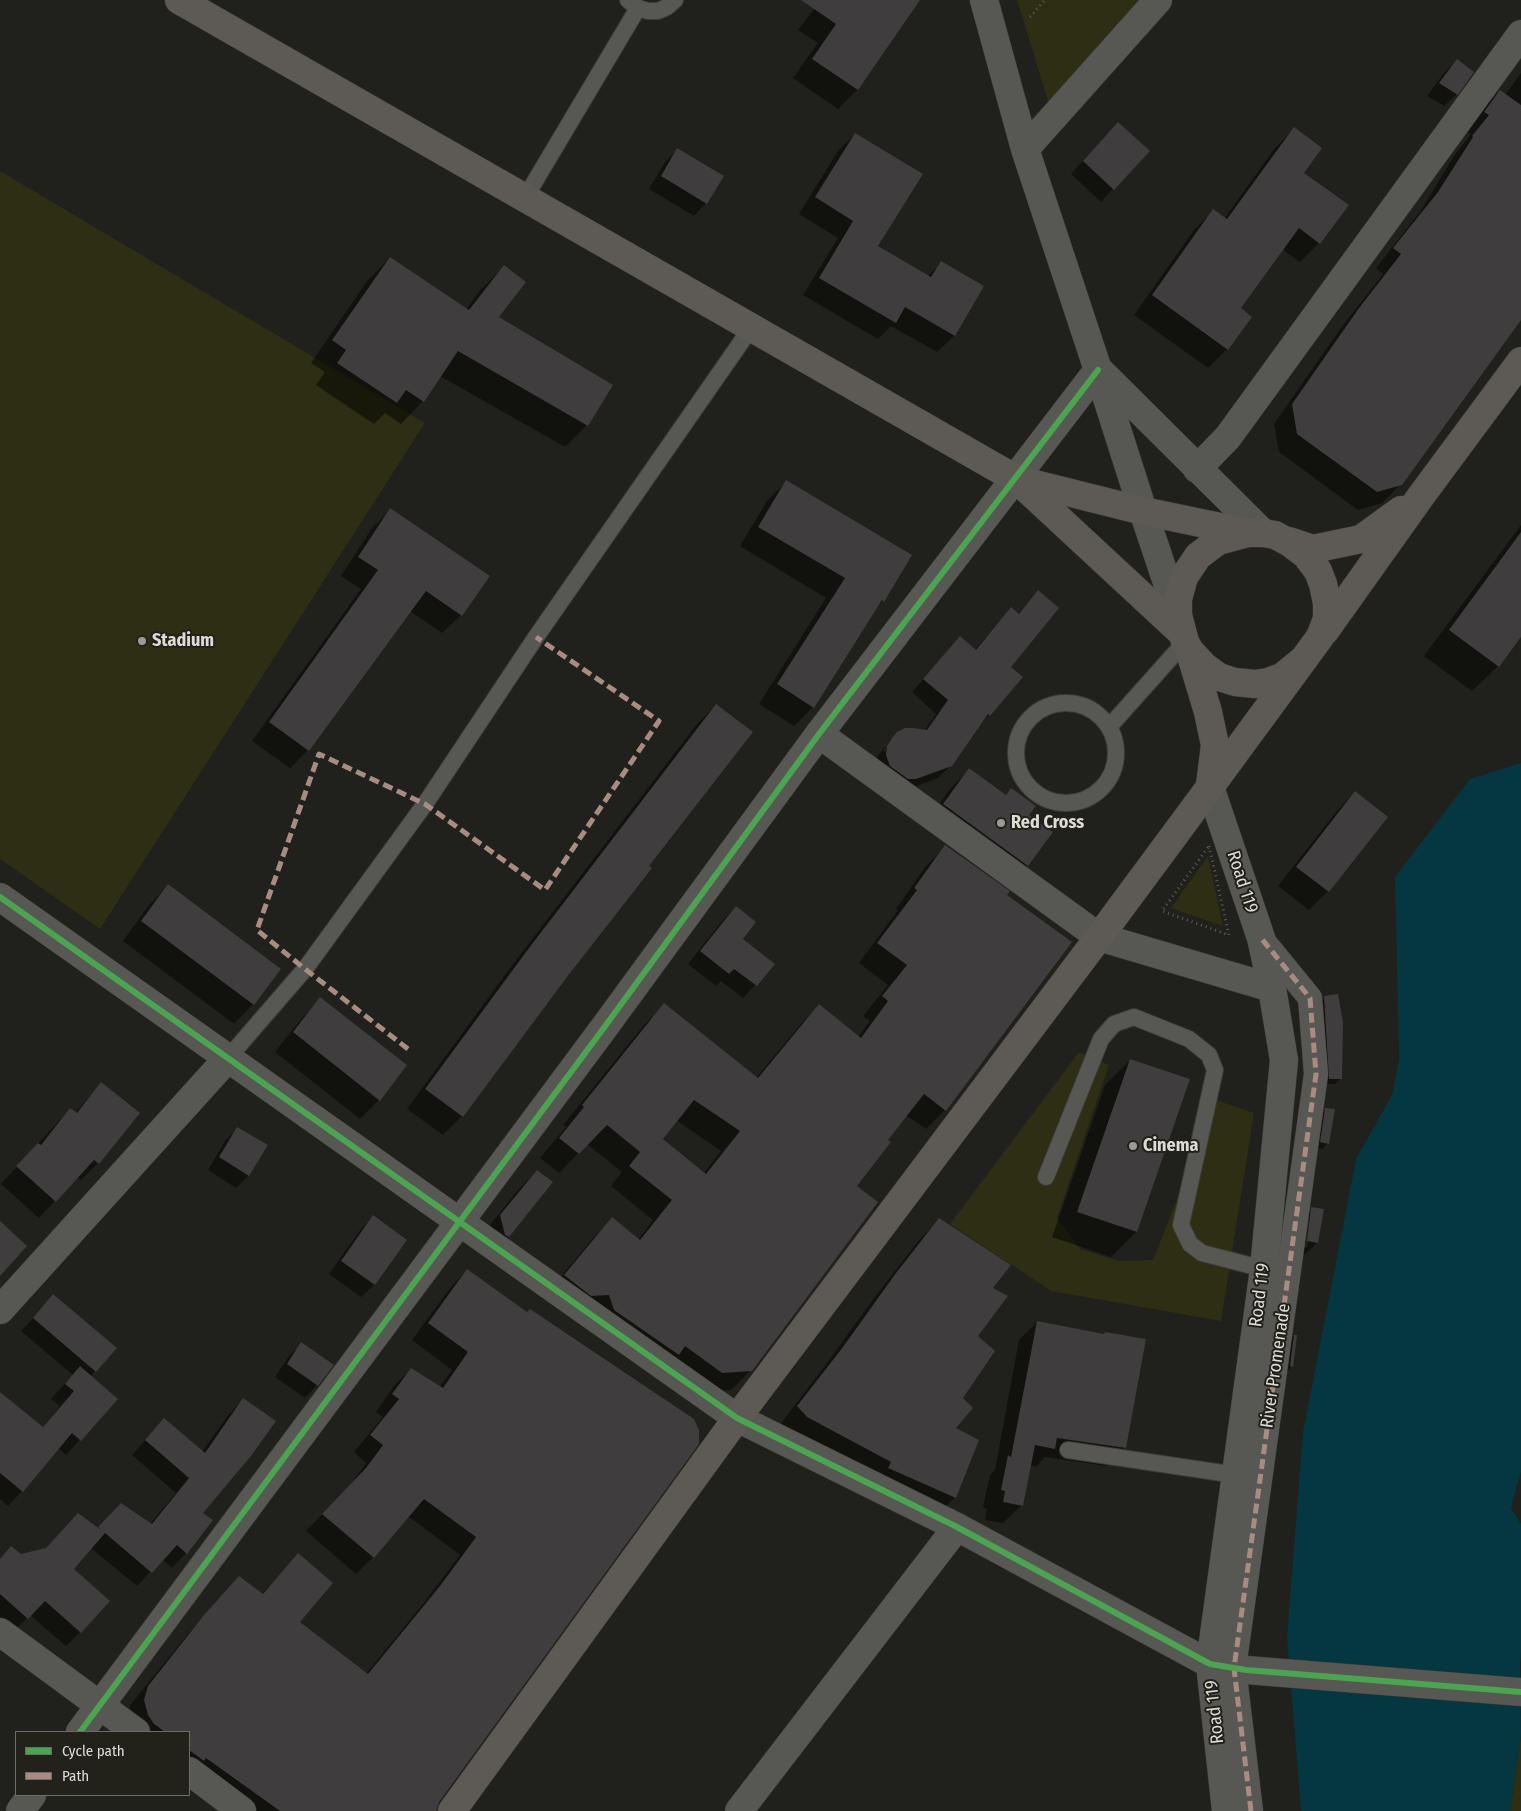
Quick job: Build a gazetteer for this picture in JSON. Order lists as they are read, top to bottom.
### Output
{
  "streets": {
    "street": ["Road 119", "River Promenade"]
  },
  "crossings": [
    ["Road 119", "River Promenade"]
  ],
  "places": ["Stadium", "Red Cross", "Cinema"],
  "legend": ["Cycle path", "Path"]
}
